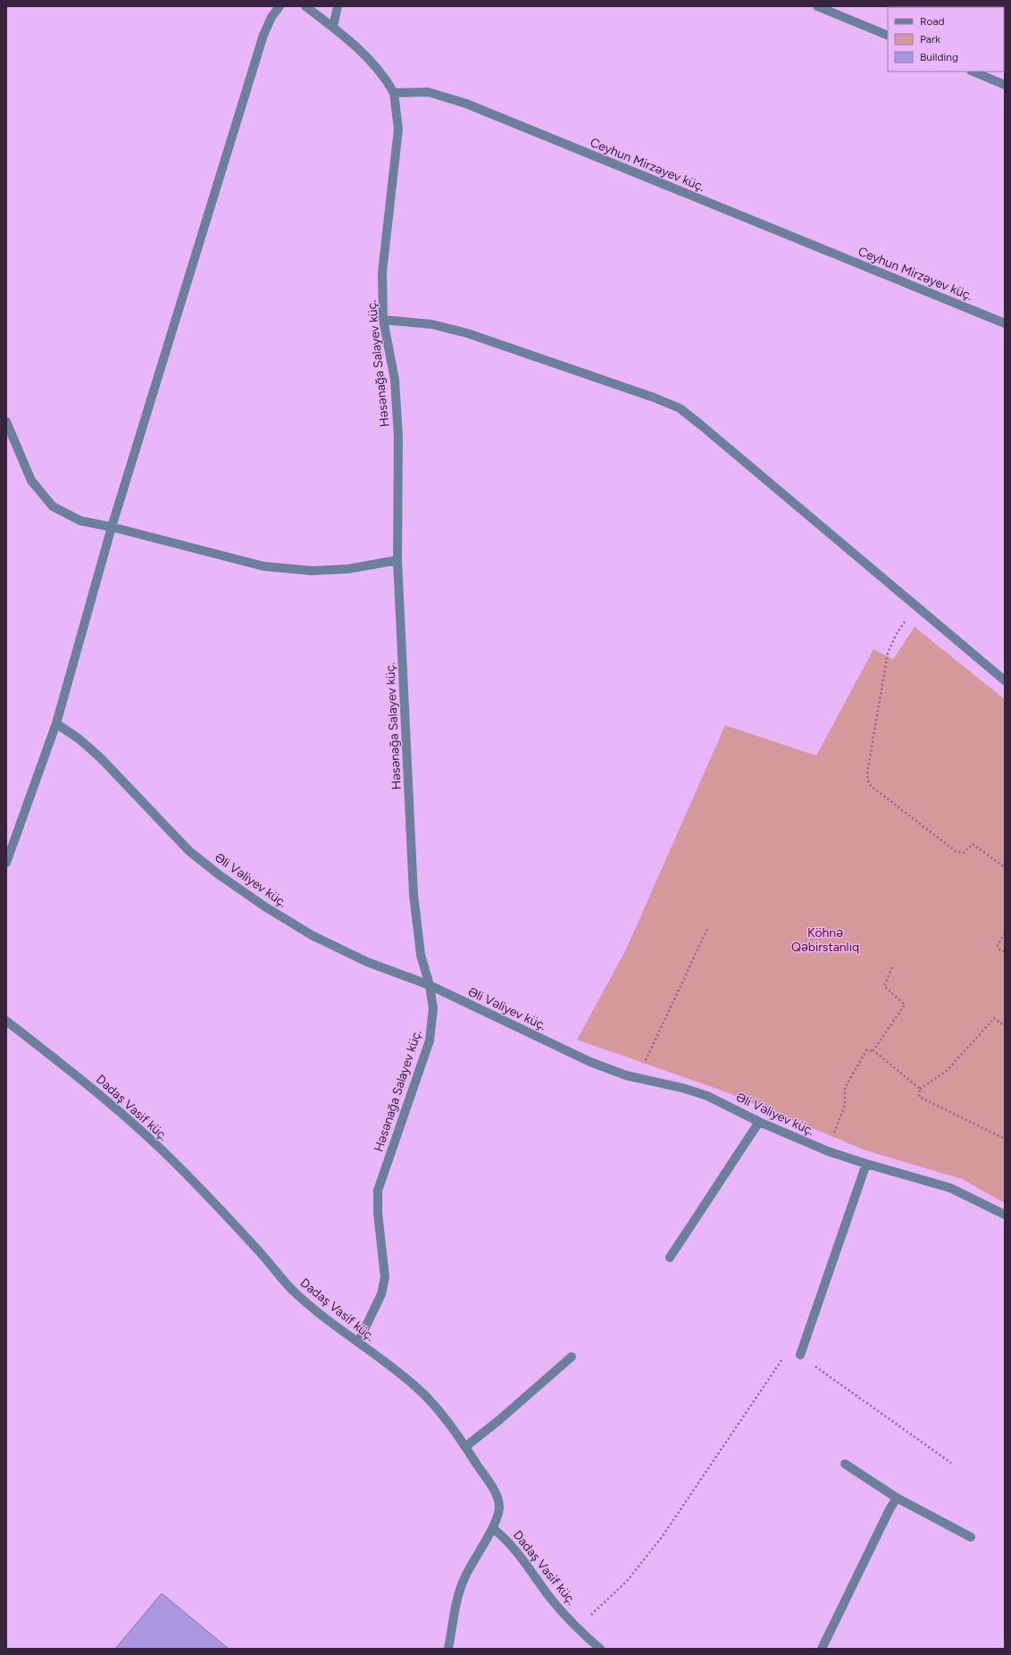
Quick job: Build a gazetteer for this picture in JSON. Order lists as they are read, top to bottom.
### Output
{
  "streets": {
    "street": [
      "Ceyhun Mirzəyev küç.",
      "Həsənağa Salayev küç.",
      "Əli Vəliyev küç.",
      "Dadaş Vasif küç."
    ]
  },
  "crossings": [
    ["Ceyhun Mirzəyev küç.", "Həsənağa Salayev küç."],
    ["Həsənağa Salayev küç.", "Əli Vəliyev küç."],
    ["Həsənağa Salayev küç.", "Dadaş Vasif küç."]
  ],
  "parks": ["Köhnə Qəbirstanlıq"],
  "legend": ["Road", "Park", "Building"]
}
